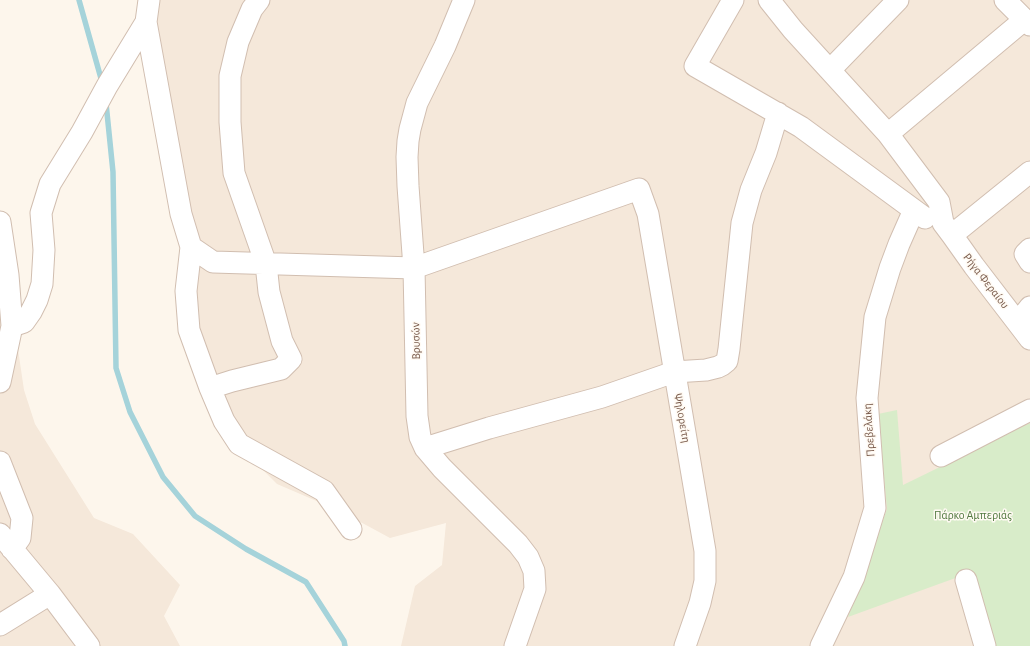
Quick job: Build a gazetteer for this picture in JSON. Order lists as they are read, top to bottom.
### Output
{
  "streets": {
    "street": [
      "Ρήγα Φεραίου",
      "Βρυσών",
      "Ψηλορείτη",
      "Πρεβελάκη"
    ]
  },
  "crossings": [
    ["Βρυσών", "Ψηλορείτη"]
  ],
  "parks": ["Πάρκο Αμπεριάς"]
}
